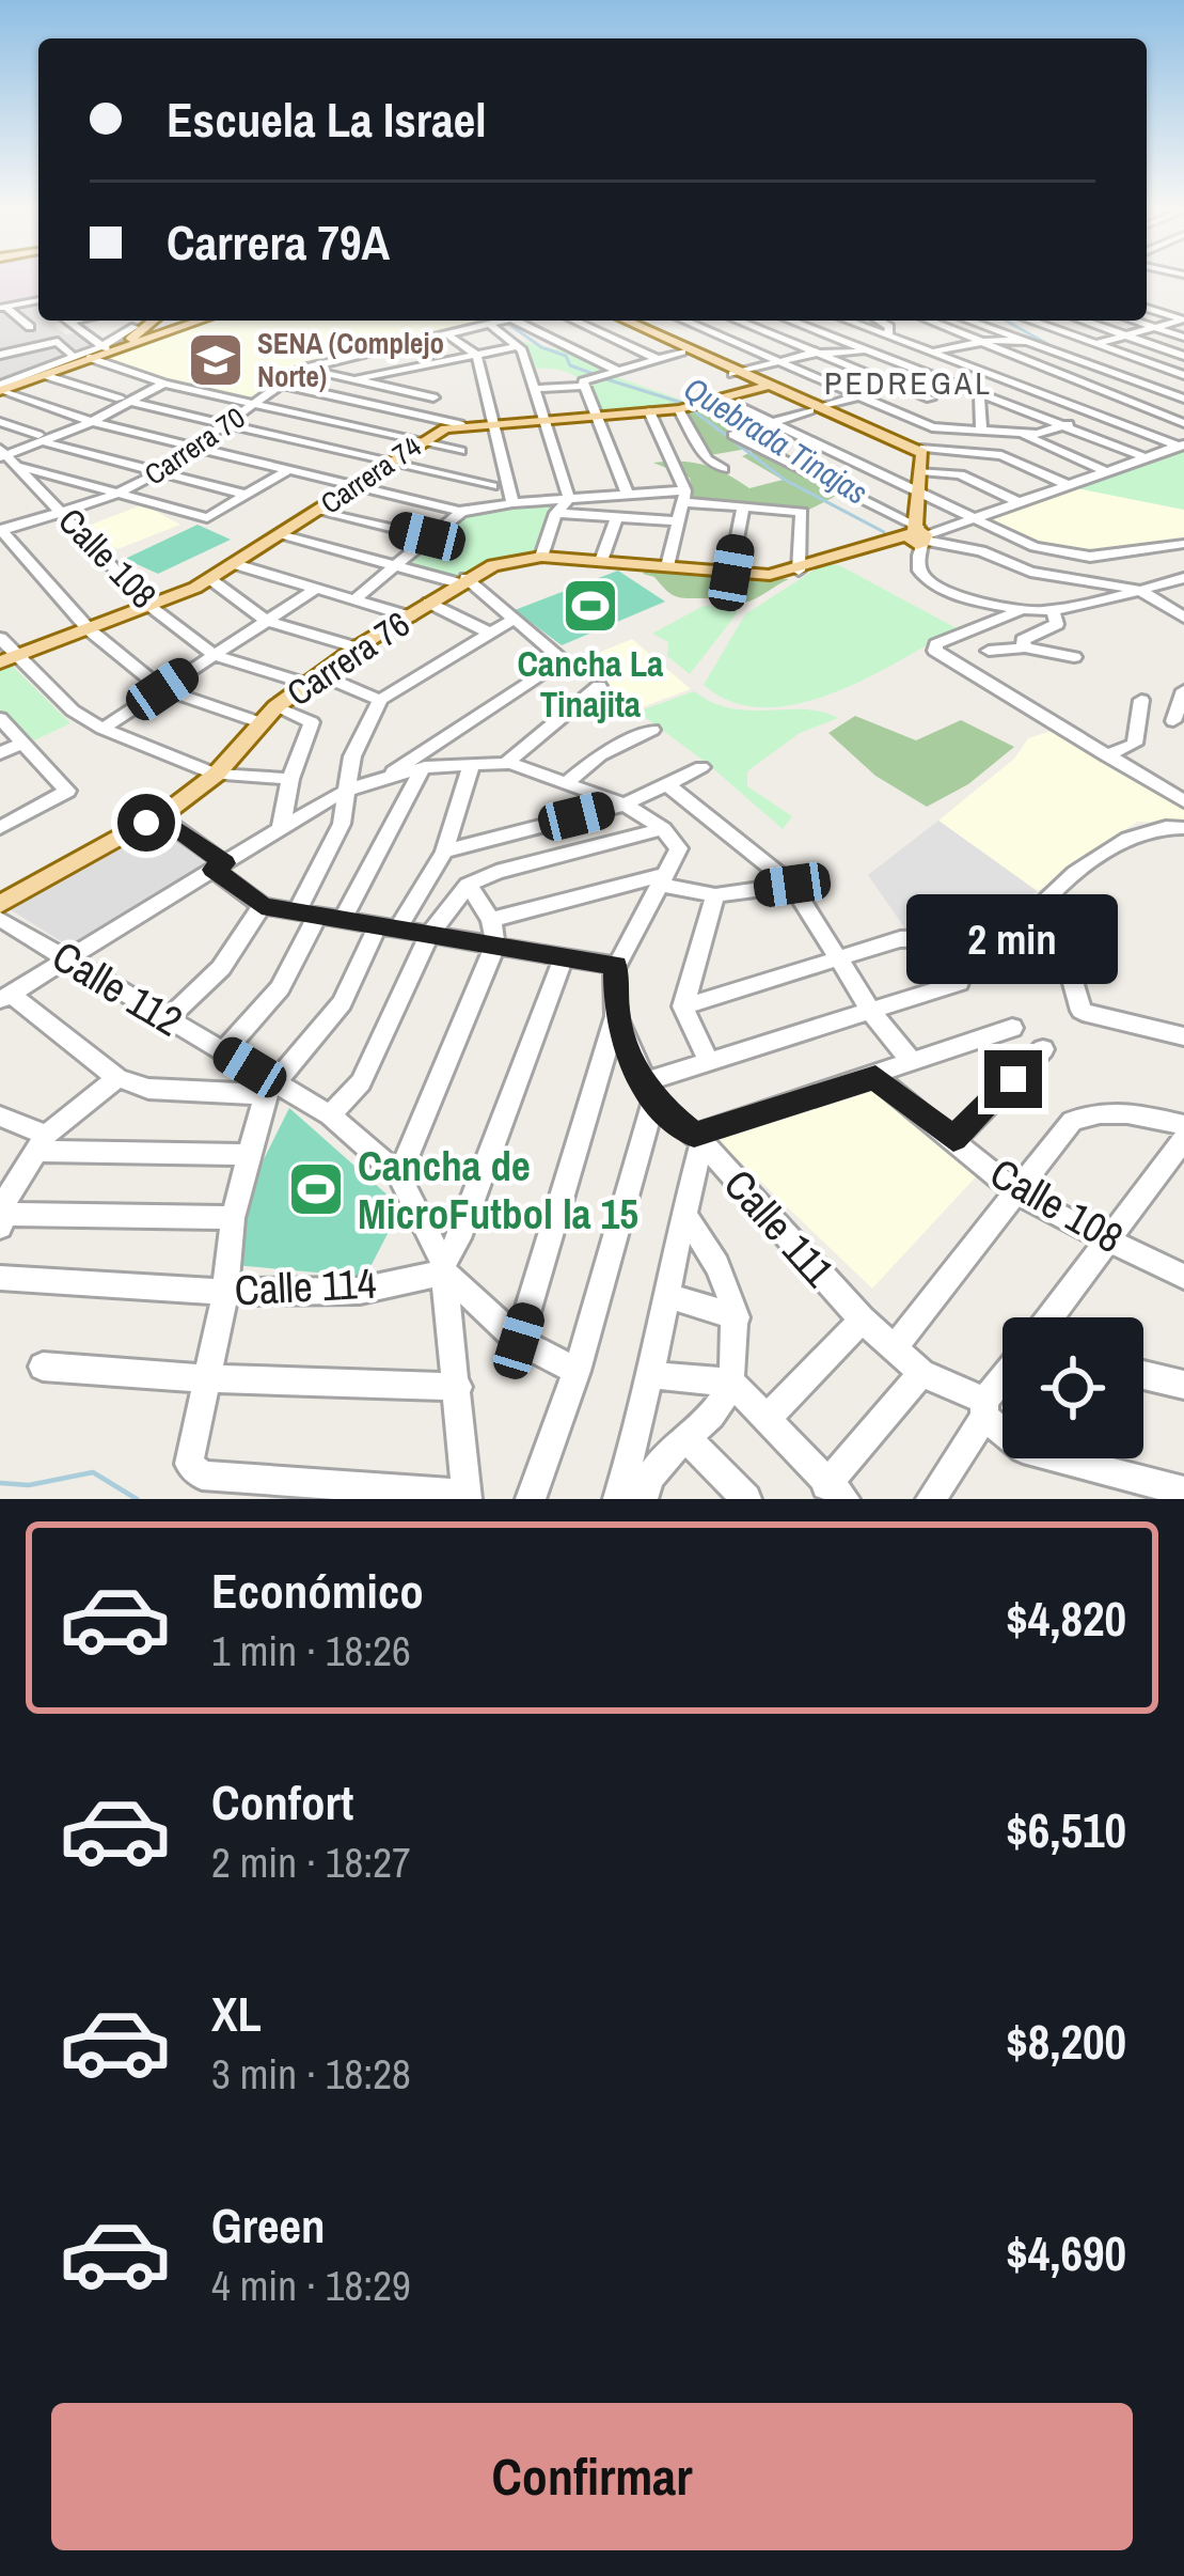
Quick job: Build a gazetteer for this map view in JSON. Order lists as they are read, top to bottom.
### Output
{
  "streets": {
    "main road": ["Carrera 74", "Carrera 76"],
    "street": [
      "Carrera 70",
      "Calle 108",
      "Calle 112",
      "Calle 111",
      "Calle 114"
    ]
  },
  "crossings": [
    ["Carrera 70", "Calle 108"],
    ["Carrera 74", "Calle 108"],
    ["Calle 112", "Calle 114"]
  ],
  "districts": ["PEDREGAL"],
  "water": ["Quebrada Tinajas"],
  "places": {
    "school or university": ["SENA (Complejo Norte)"],
    "sports": ["Cancha La Tinajita", "Cancha de MicroFutbol la 15"]
  },
  "page": {
    "banner": ["Escuela La Israel", "Carrera 79A"],
    "bubble": "2 min",
    "list": [
      {
        "name": "Económico",
        "note": "1 min · 18:26",
        "value": "$4,820"
      },
      {
        "name": "Confort",
        "note": "2 min · 18:27",
        "value": "$6,510"
      },
      {
        "name": "XL",
        "note": "3 min · 18:28",
        "value": "$8,200"
      },
      {
        "name": "Green",
        "note": "4 min · 18:29",
        "value": "$4,690"
      }
    ],
    "buttons": "Confirmar"
  }
}
